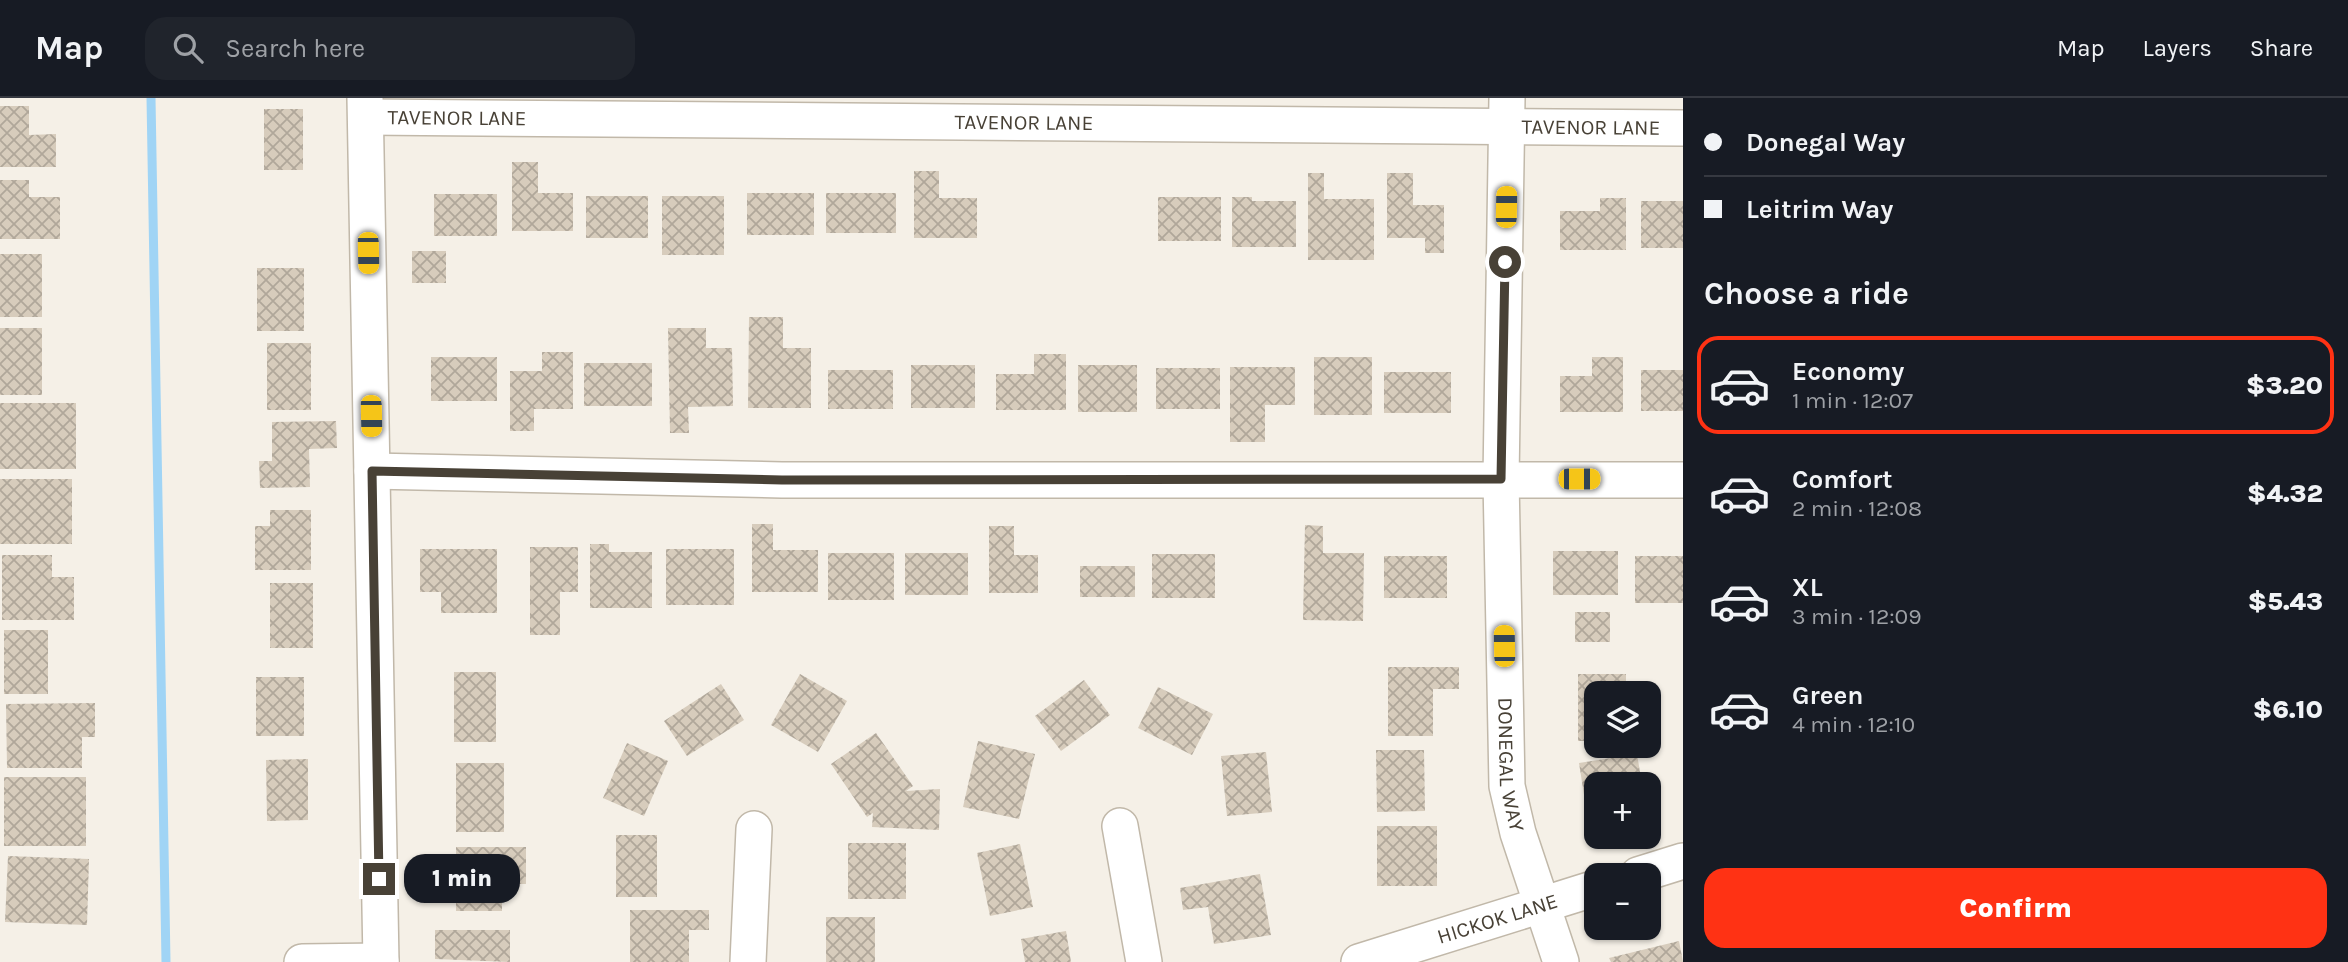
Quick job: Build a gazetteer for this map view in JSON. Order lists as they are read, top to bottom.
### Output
{
  "streets": {
    "street": ["TAVENOR LANE", "DONEGAL WAY", "HICKOK LANE"]
  },
  "crossings": [
    ["TAVENOR LANE", "DONEGAL WAY"],
    ["DONEGAL WAY", "HICKOK LANE"]
  ],
  "page": {
    "header": "Map",
    "search": "Search here",
    "nav": ["Map", "Layers", "Share"],
    "banner": ["Donegal Way", "Leitrim Way"],
    "heading": "Choose a ride",
    "list": [
      {
        "name": "Economy",
        "note": "1 min · 12:07",
        "value": "$3.20"
      },
      {
        "name": "Comfort",
        "note": "2 min · 12:08",
        "value": "$4.32"
      },
      {
        "name": "XL",
        "note": "3 min · 12:09",
        "value": "$5.43"
      },
      {
        "name": "Green",
        "note": "4 min · 12:10",
        "value": "$6.10"
      }
    ],
    "map_buttons": ["+", "−"],
    "bubble": "1 min",
    "buttons": "Confirm"
  }
}
